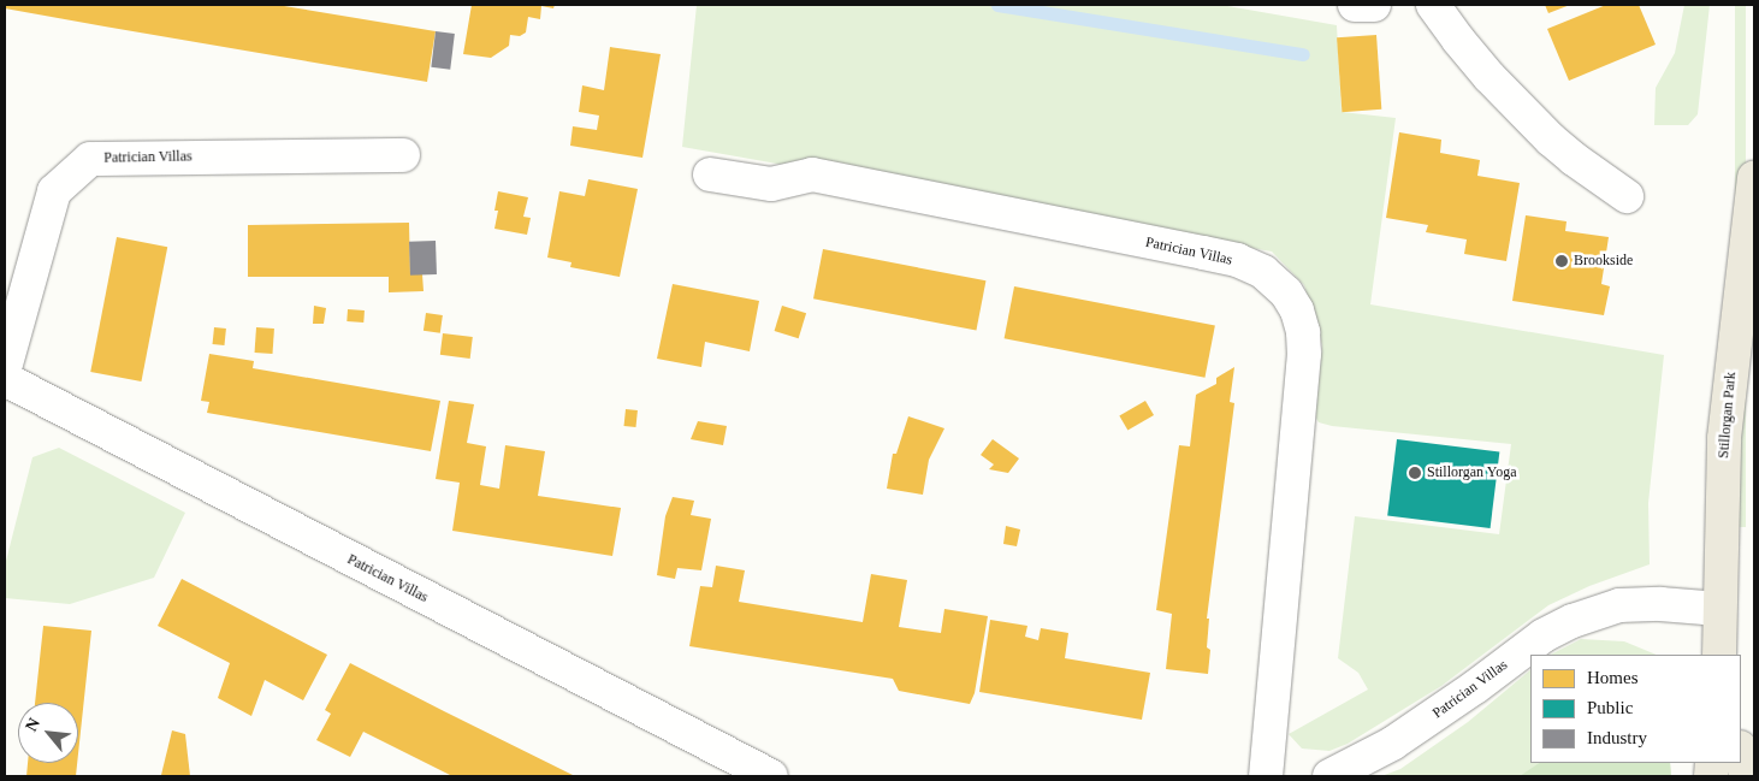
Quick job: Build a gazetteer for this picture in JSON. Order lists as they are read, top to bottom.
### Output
{
  "streets": {
    "main road": ["Stillorgan Park"],
    "street": ["Patrician Villas"]
  },
  "crossings": [
    ["Patrician Villas", "Stillorgan Park"]
  ],
  "places": ["Brookside", "Stillorgan Yoga"],
  "legend": ["Homes", "Public", "Industry"],
  "north": "top left"
}
